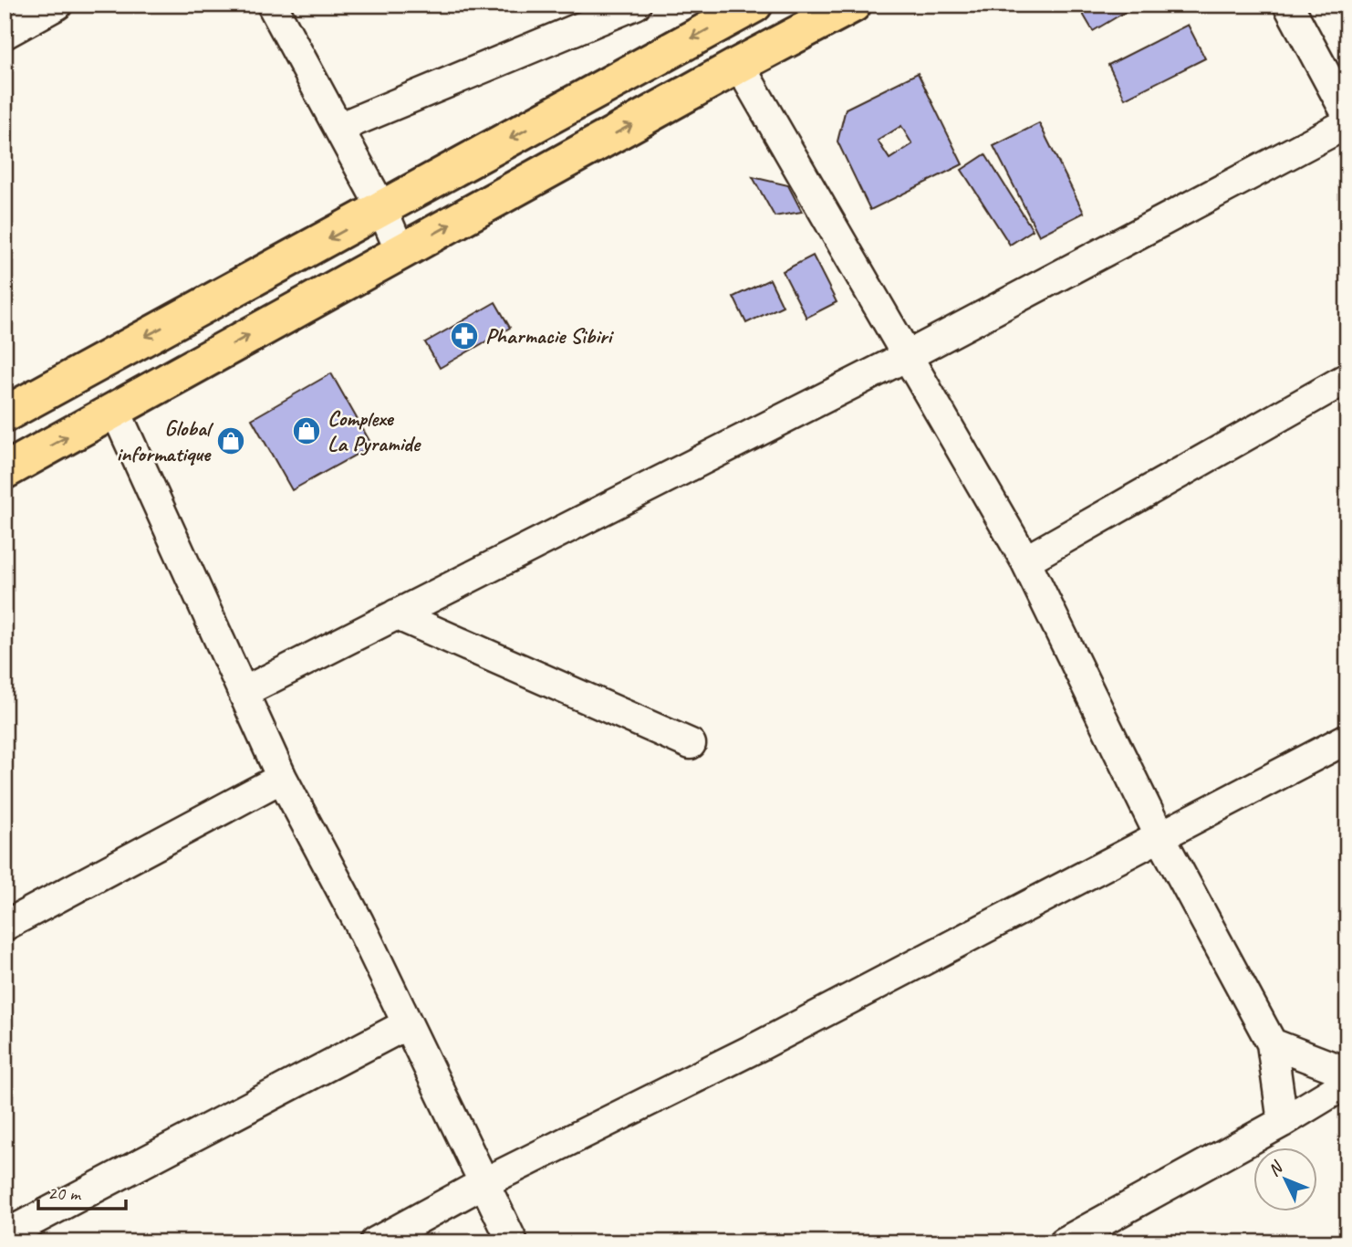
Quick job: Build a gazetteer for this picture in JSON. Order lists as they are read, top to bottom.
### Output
{
  "places": {
    "pharmacy": ["Pharmacie Sibiri"],
    "shop": ["Complexe La Pyramide", "Global informatique"]
  },
  "scale_bar": "20 m",
  "north": "top left"
}
